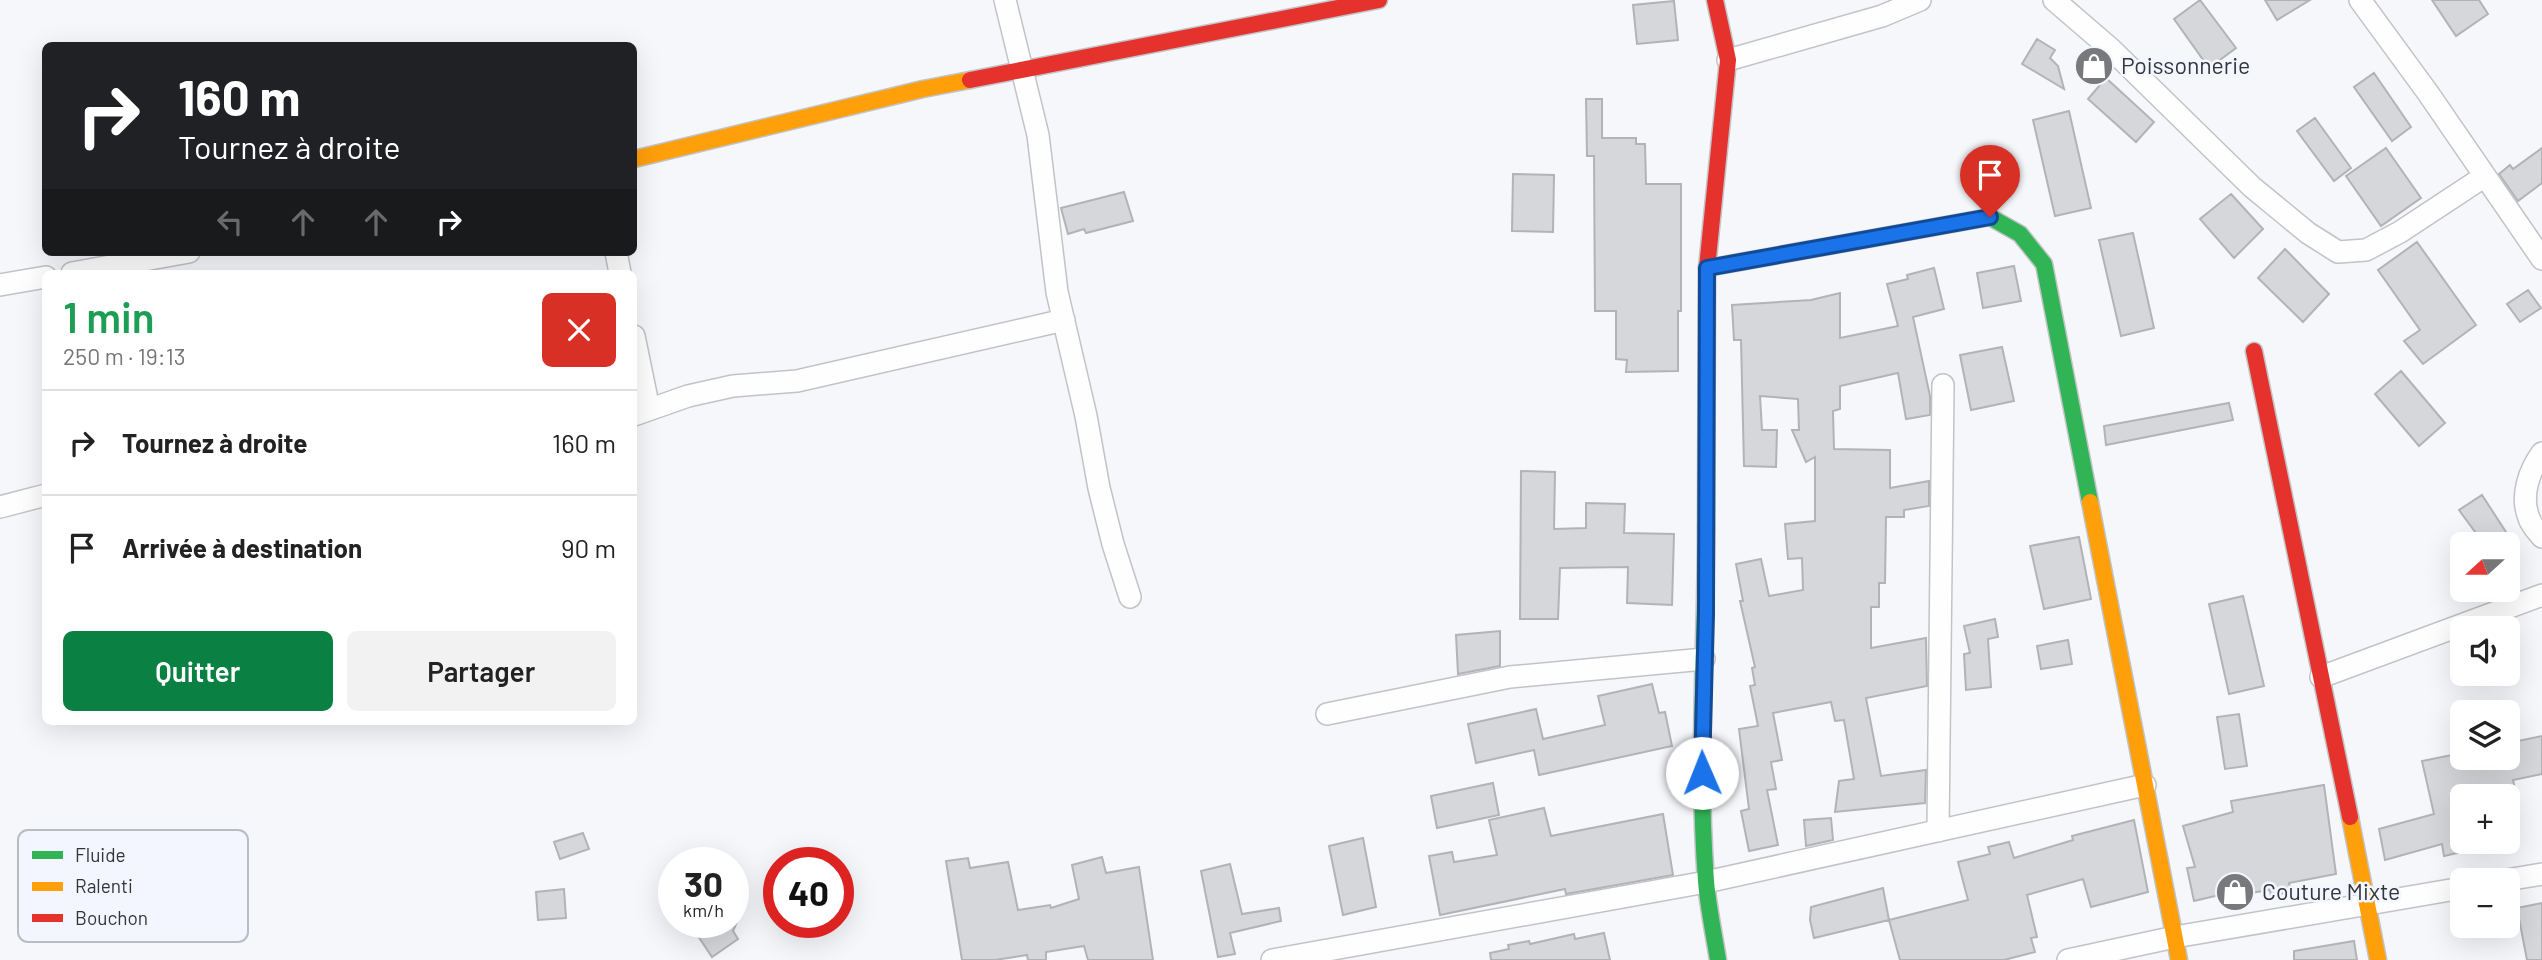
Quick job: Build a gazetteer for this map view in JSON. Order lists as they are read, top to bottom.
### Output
{
  "places": {
    "shop": ["Poissonnerie", "Couture Mixte"]
  },
  "legend": ["Fluide", "Ralenti", "Bouchon"],
  "north": "left",
  "page": {
    "turn": ["160 m", "Tournez à droite"],
    "heading": ["1 min", "250 m · 19:13"],
    "list": [
      {
        "name": "Tournez à droite",
        "value": "160 m"
      },
      {
        "name": "Arrivée à destination",
        "value": "90 m"
      }
    ],
    "map_buttons": ["+", "−"],
    "buttons": ["Quitter", "Partager"],
    "speed": "30 km/h",
    "limit": "40"
  }
}
